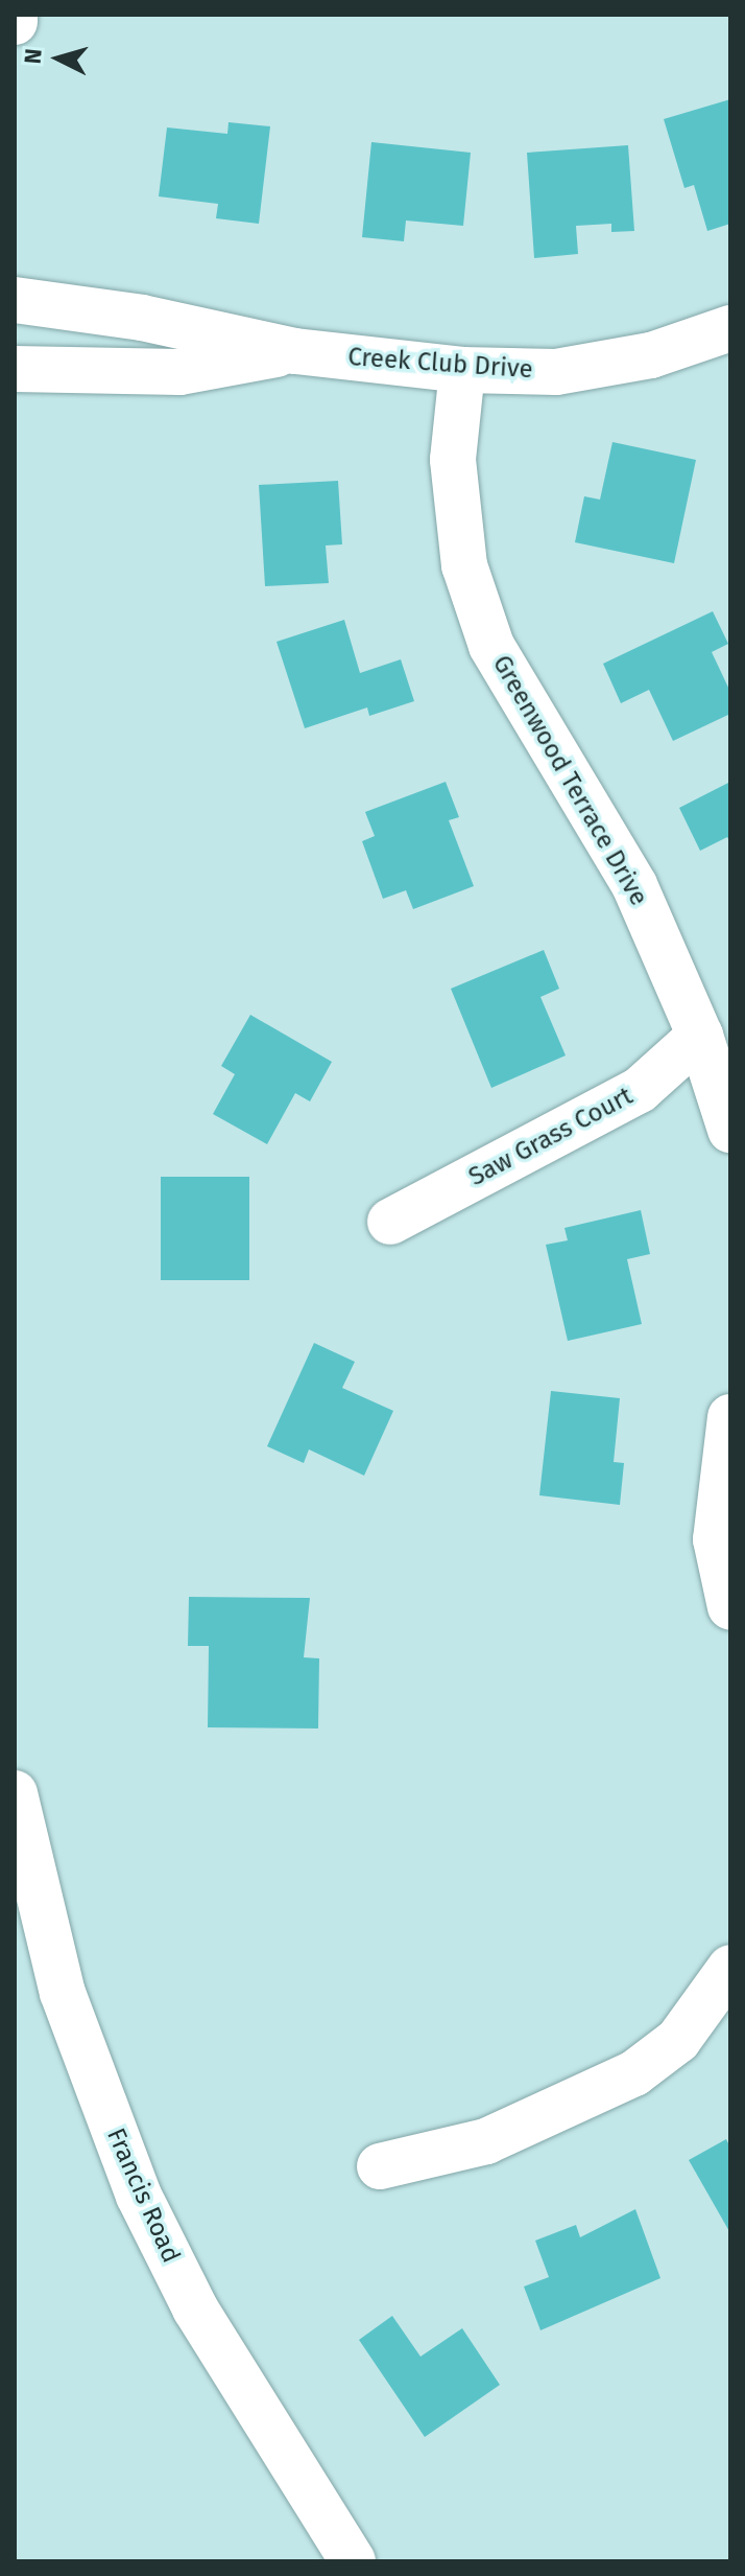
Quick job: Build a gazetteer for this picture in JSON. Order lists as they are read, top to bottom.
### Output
{
  "streets": {
    "street": [
      "Creek Club Drive",
      "Greenwood Terrace Drive",
      "Saw Grass Court",
      "Francis Road"
    ]
  },
  "crossings": [
    ["Creek Club Drive", "Greenwood Terrace Drive"],
    ["Greenwood Terrace Drive", "Saw Grass Court"]
  ],
  "north": "left"
}
